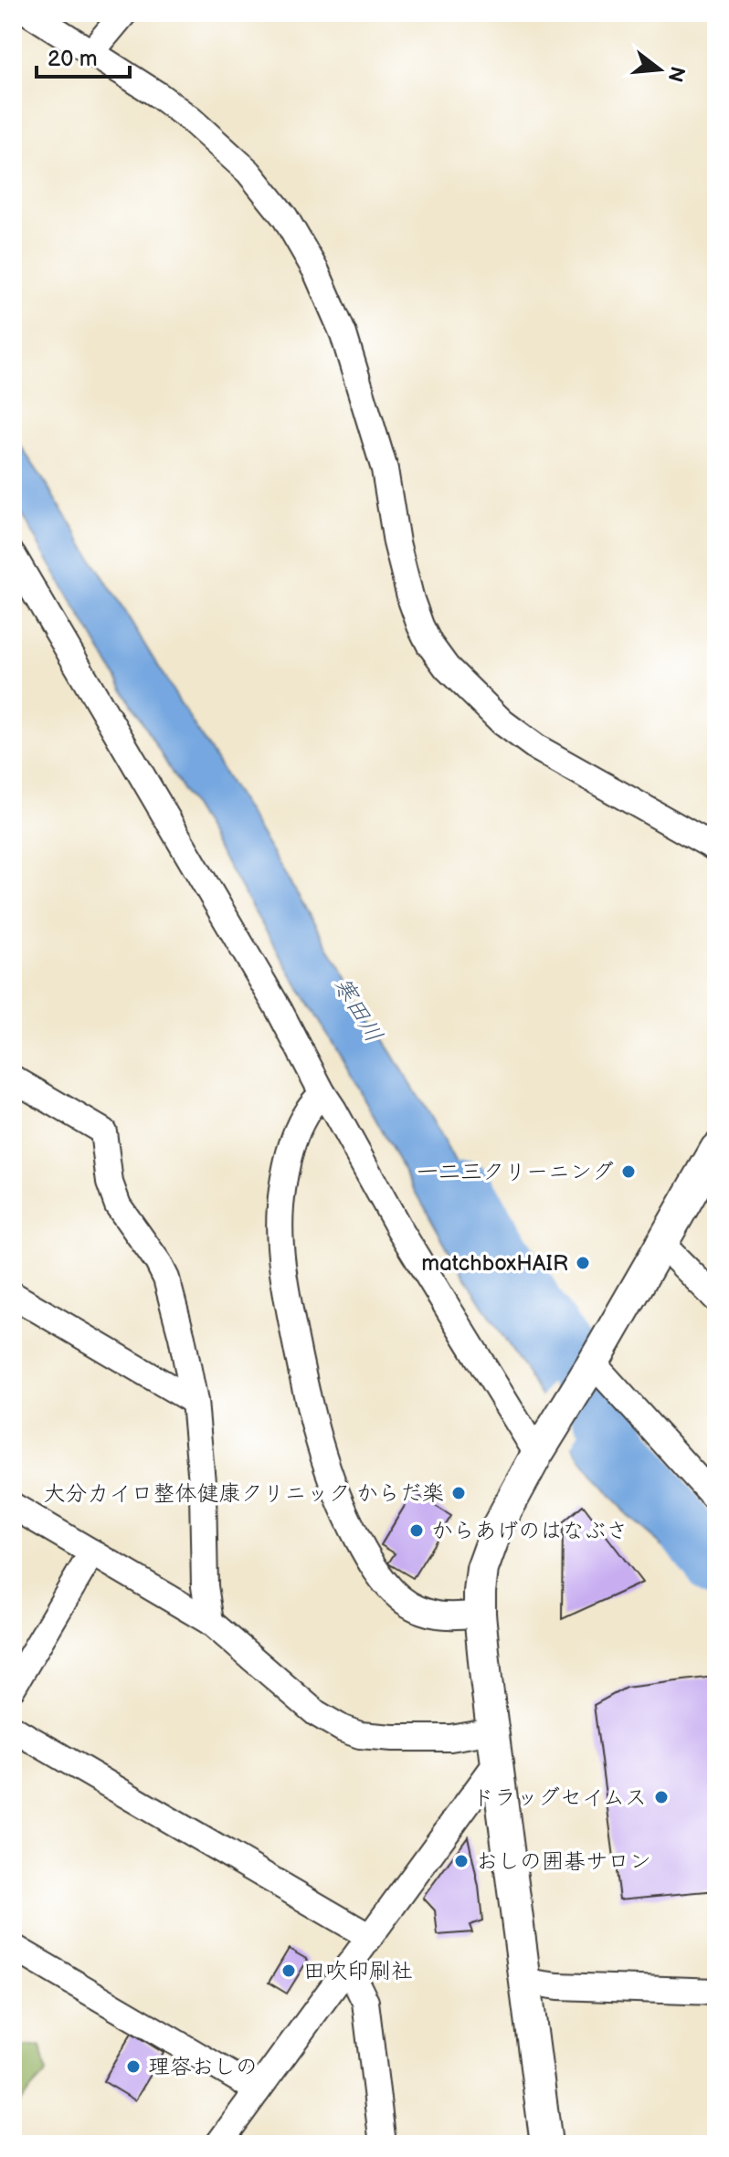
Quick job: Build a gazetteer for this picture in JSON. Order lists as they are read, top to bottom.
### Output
{
  "water": ["寒田川"],
  "places": [
    "一二三クリーニング",
    "matchboxHAIR",
    "大分カイロ整体健康クリニック からだ楽",
    "からあげのはなぶさ",
    "ドラッグセイムス",
    "おしの囲碁サロン",
    "田吹印刷社",
    "理容おしの"
  ],
  "scale_bar": "20 m",
  "north": "right"
}
